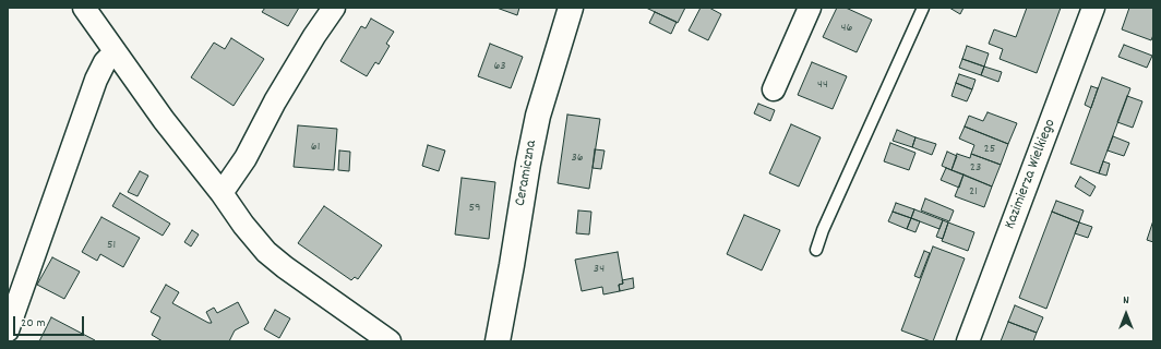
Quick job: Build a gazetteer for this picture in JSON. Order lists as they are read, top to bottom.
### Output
{
  "streets": {
    "street": ["Ceramiczna", "Kazimierza Wielkiego"]
  },
  "house_numbers": [
    "46",
    "63",
    "44",
    "61",
    "25",
    "36",
    "23",
    "21",
    "59",
    "51",
    "34"
  ],
  "scale_bar": "20 m",
  "north": "top"
}
